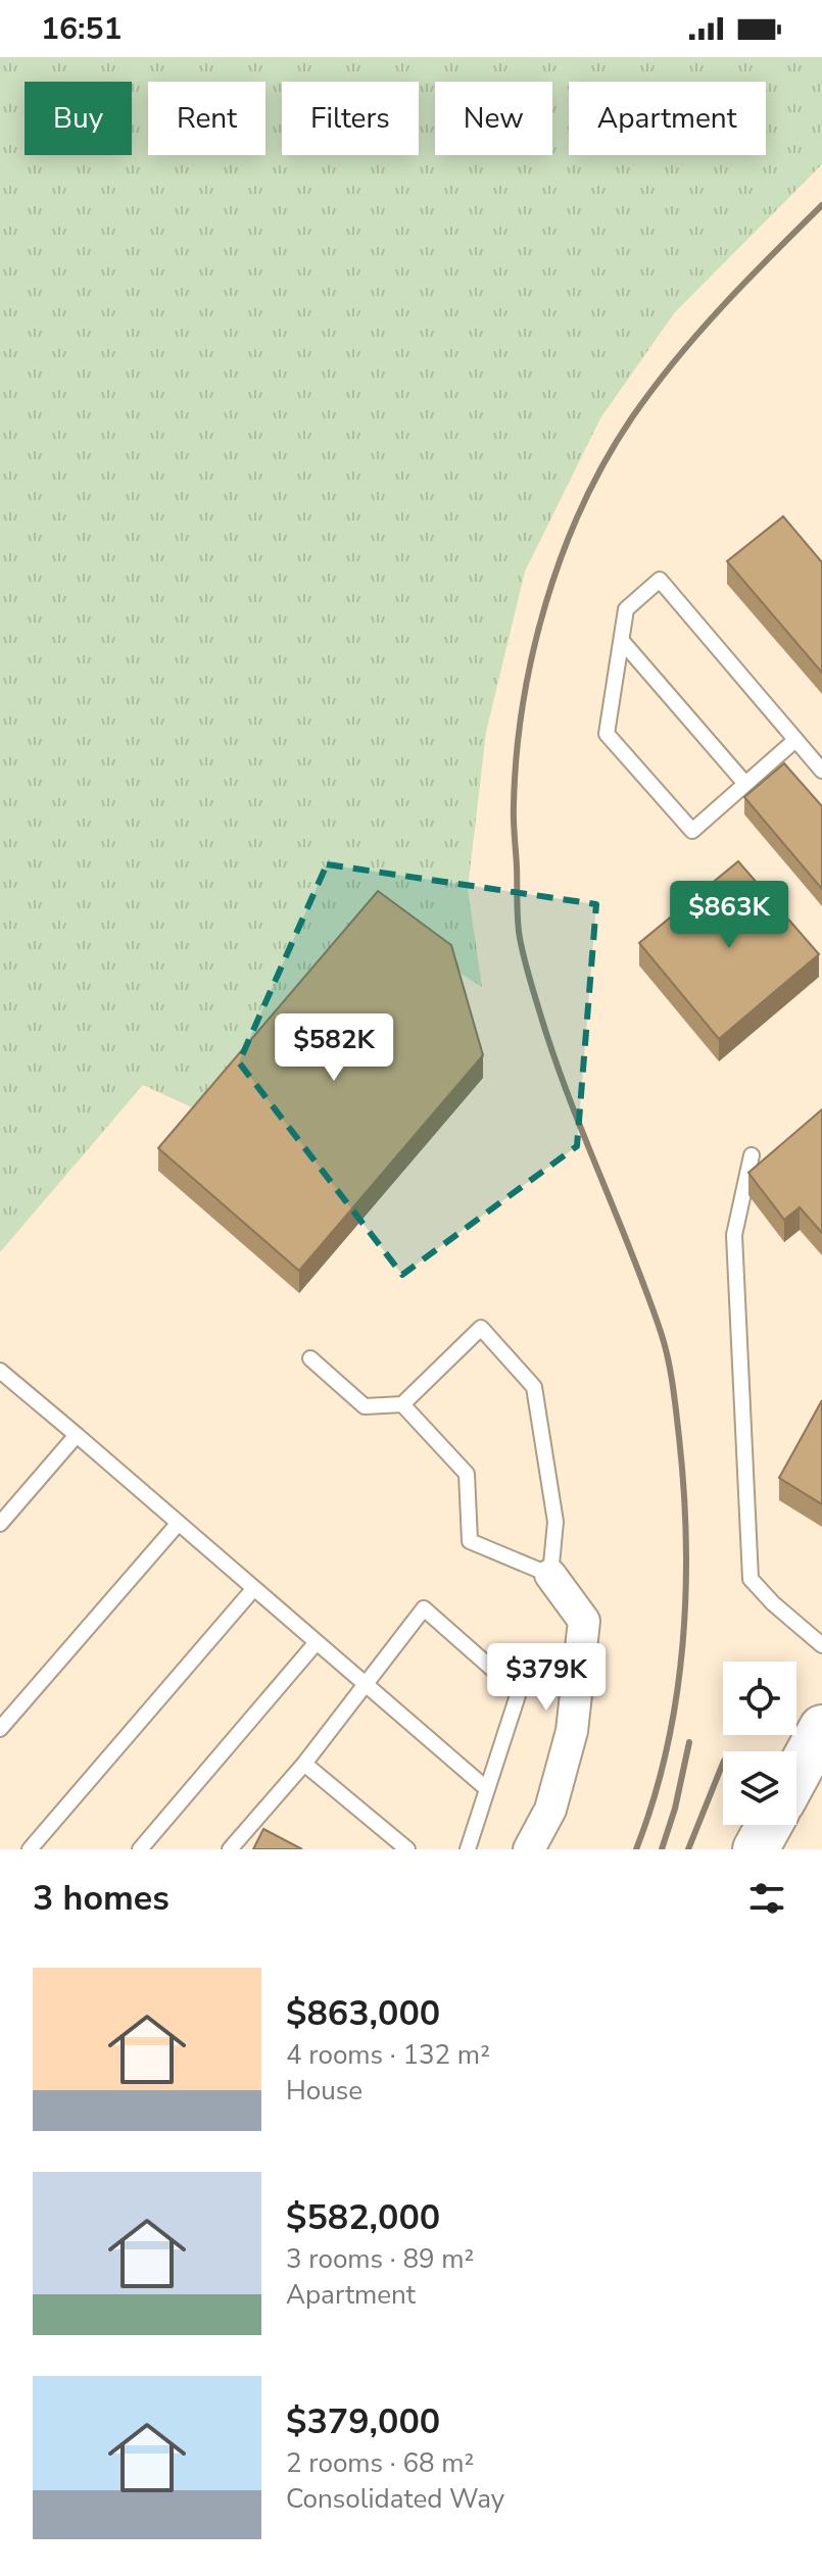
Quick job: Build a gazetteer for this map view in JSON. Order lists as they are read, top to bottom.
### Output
{
  "page": {
    "status": "16:51",
    "chip": [
      "Buy",
      "Rent",
      "Filters",
      "New",
      "Apartment"
    ],
    "price": ["$863K", "$582K", "$379K"],
    "heading": "3 homes",
    "list": [
      {
        "name": "$863,000",
        "note": "4 rooms · 132 m² · House"
      },
      {
        "name": "$582,000",
        "note": "3 rooms · 89 m² · Apartment"
      },
      {
        "name": "$379,000",
        "note": "2 rooms · 68 m² · Consolidated Way"
      }
    ]
  }
}
